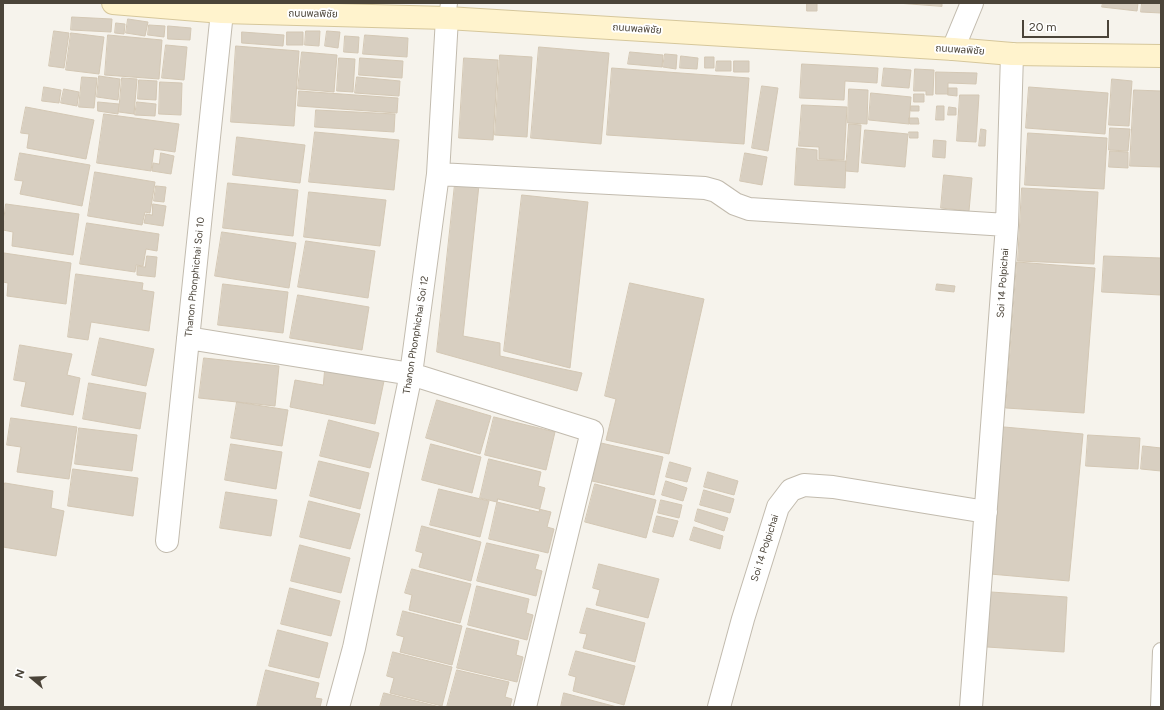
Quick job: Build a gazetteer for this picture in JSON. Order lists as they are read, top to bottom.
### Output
{
  "streets": {
    "street": [
      "ถนนพลพิชัย",
      "Thanon Phonphichai Soi 10",
      "Soi 14 Polpichai",
      "Thanon Phonphichai Soi 12"
    ]
  },
  "crossings": [
    ["ถนนพลพิชัย", "Thanon Phonphichai Soi 10"],
    ["ถนนพลพิชัย", "Soi 14 Polpichai"],
    ["ถนนพลพิชัย", "Thanon Phonphichai Soi 12"]
  ],
  "scale_bar": "20 m",
  "north": "left"
}
